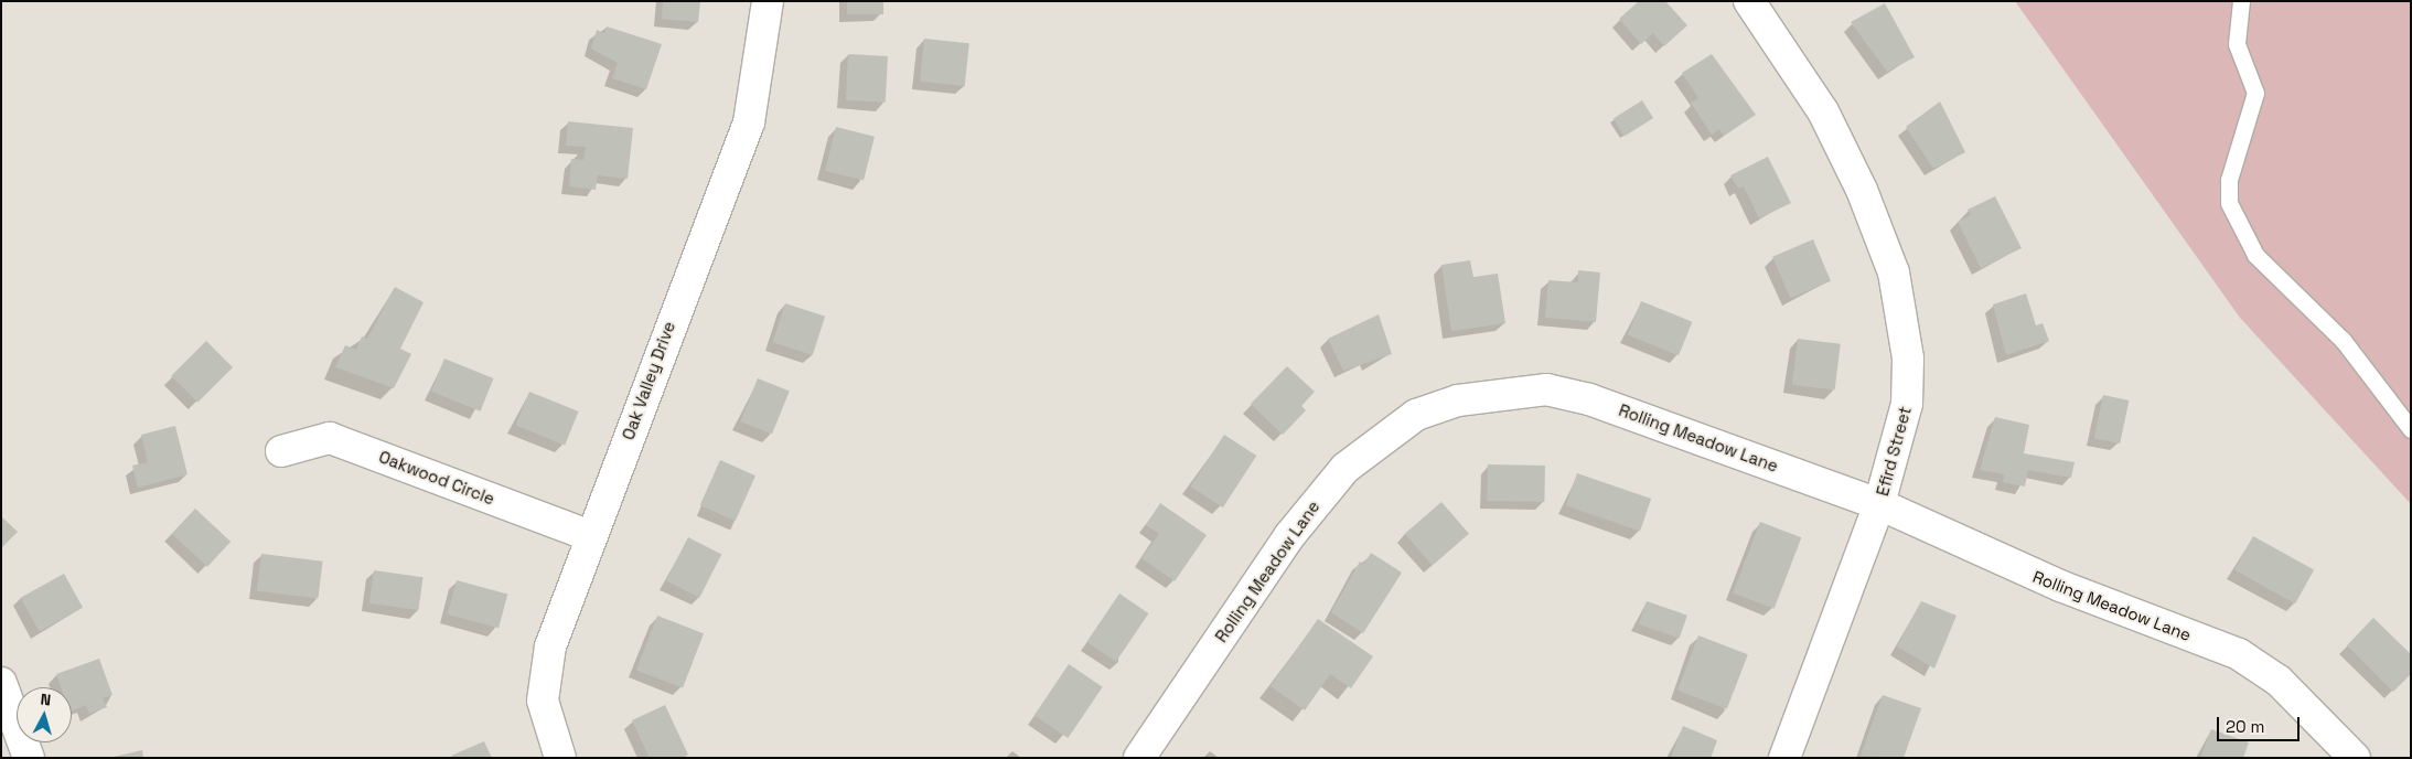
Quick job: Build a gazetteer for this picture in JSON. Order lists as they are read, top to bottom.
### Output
{
  "streets": {
    "street": [
      "Oak Valley Drive",
      "Rolling Meadow Lane",
      "Efird Street",
      "Oakwood Circle"
    ]
  },
  "crossings": [
    ["Oak Valley Drive", "Oakwood Circle"],
    ["Rolling Meadow Lane", "Efird Street"]
  ],
  "scale_bar": "20 m",
  "north": "top"
}
